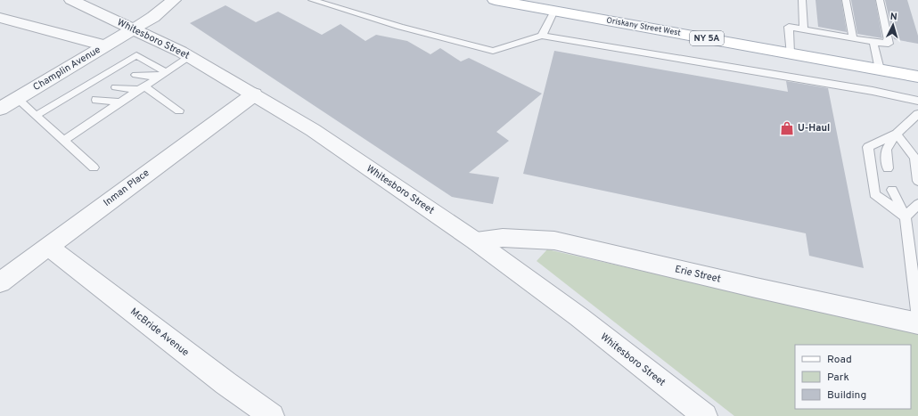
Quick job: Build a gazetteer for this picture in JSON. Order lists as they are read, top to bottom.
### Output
{
  "streets": {
    "main road": ["Oriskany Street West", "NY 5A"],
    "street": [
      "Whitesboro Street",
      "Champlin Avenue",
      "Inman Place",
      "Erie Street",
      "McBride Avenue"
    ]
  },
  "crossings": [
    ["Whitesboro Street", "Champlin Avenue"],
    ["Whitesboro Street", "Inman Place"],
    ["Whitesboro Street", "Erie Street"],
    ["Inman Place", "McBride Avenue"]
  ],
  "places": {
    "shop": ["U-Haul"]
  },
  "legend": ["Road", "Park", "Building"],
  "north": "top"
}
